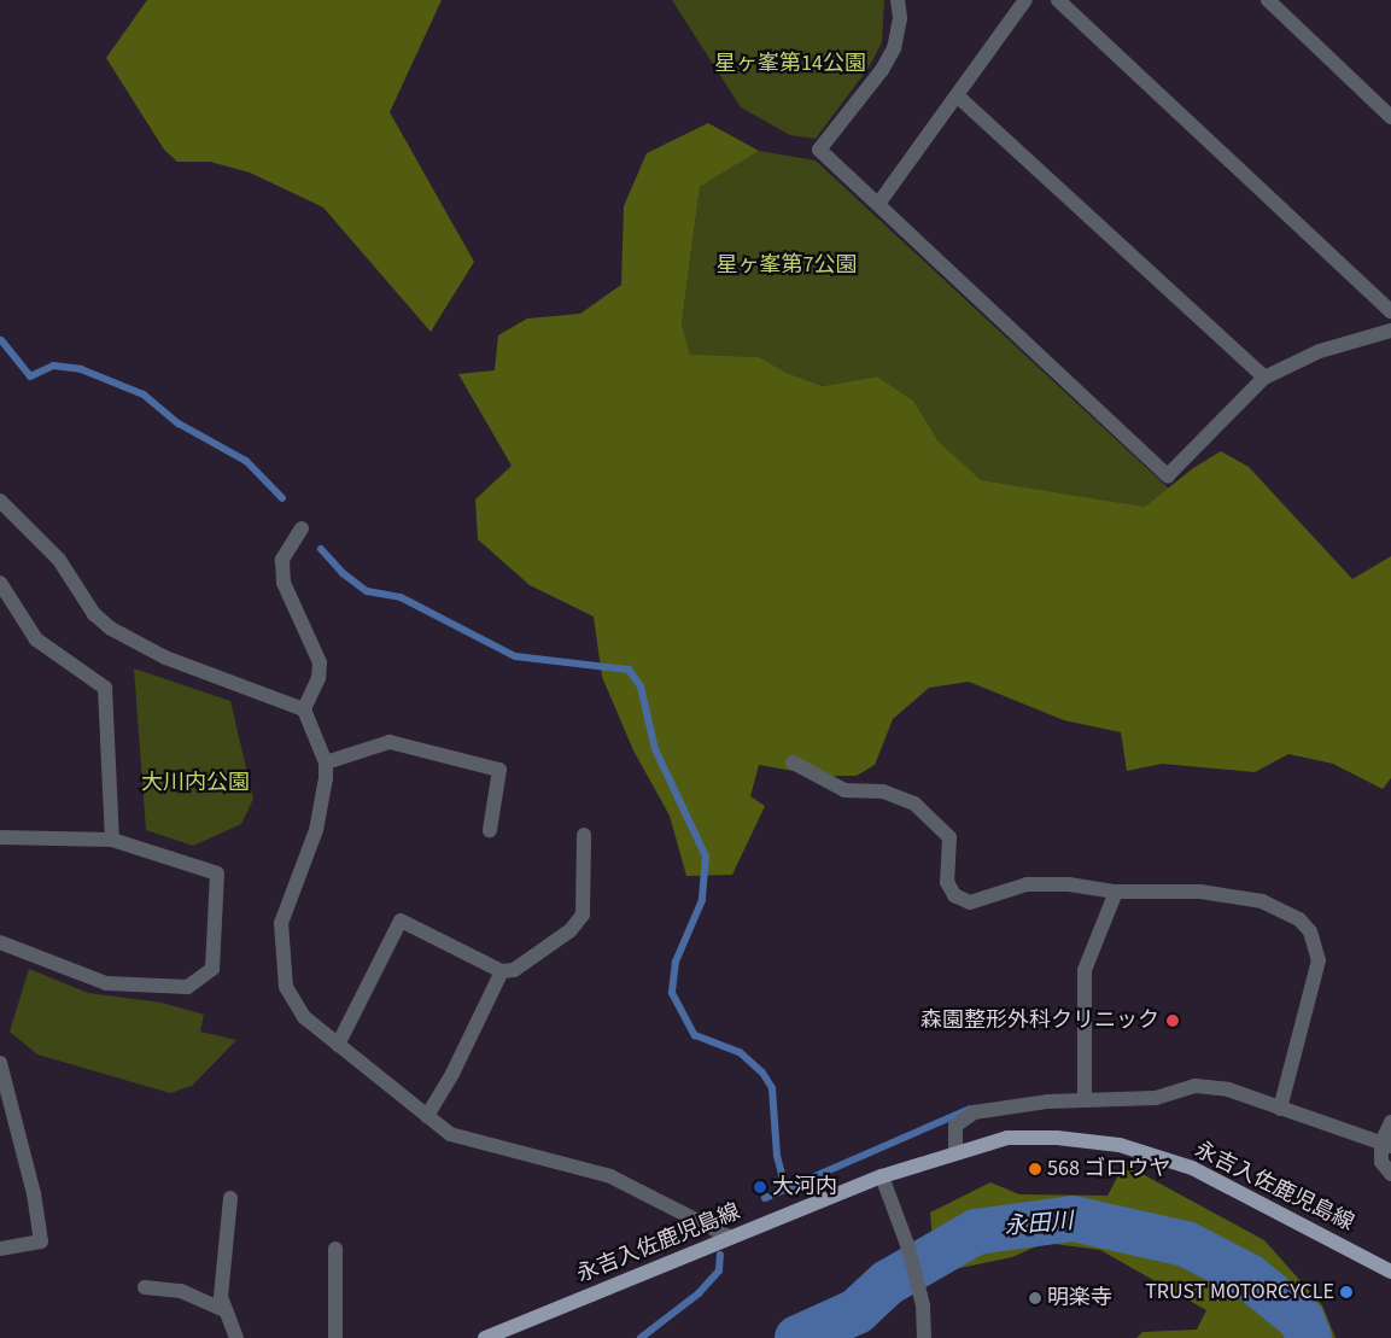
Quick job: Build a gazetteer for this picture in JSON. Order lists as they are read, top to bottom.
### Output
{
  "streets": {
    "main road": ["永吉入佐鹿児島線"]
  },
  "water": ["永田川"],
  "parks": ["星ヶ峯第14公園", "星ヶ峯第7公園", "大川内公園"],
  "places": [
    "森園整形外科クリニック",
    "568 ゴロウヤ",
    "大河内",
    "TRUST MOTORCYCLE",
    "明楽寺"
  ]
}
